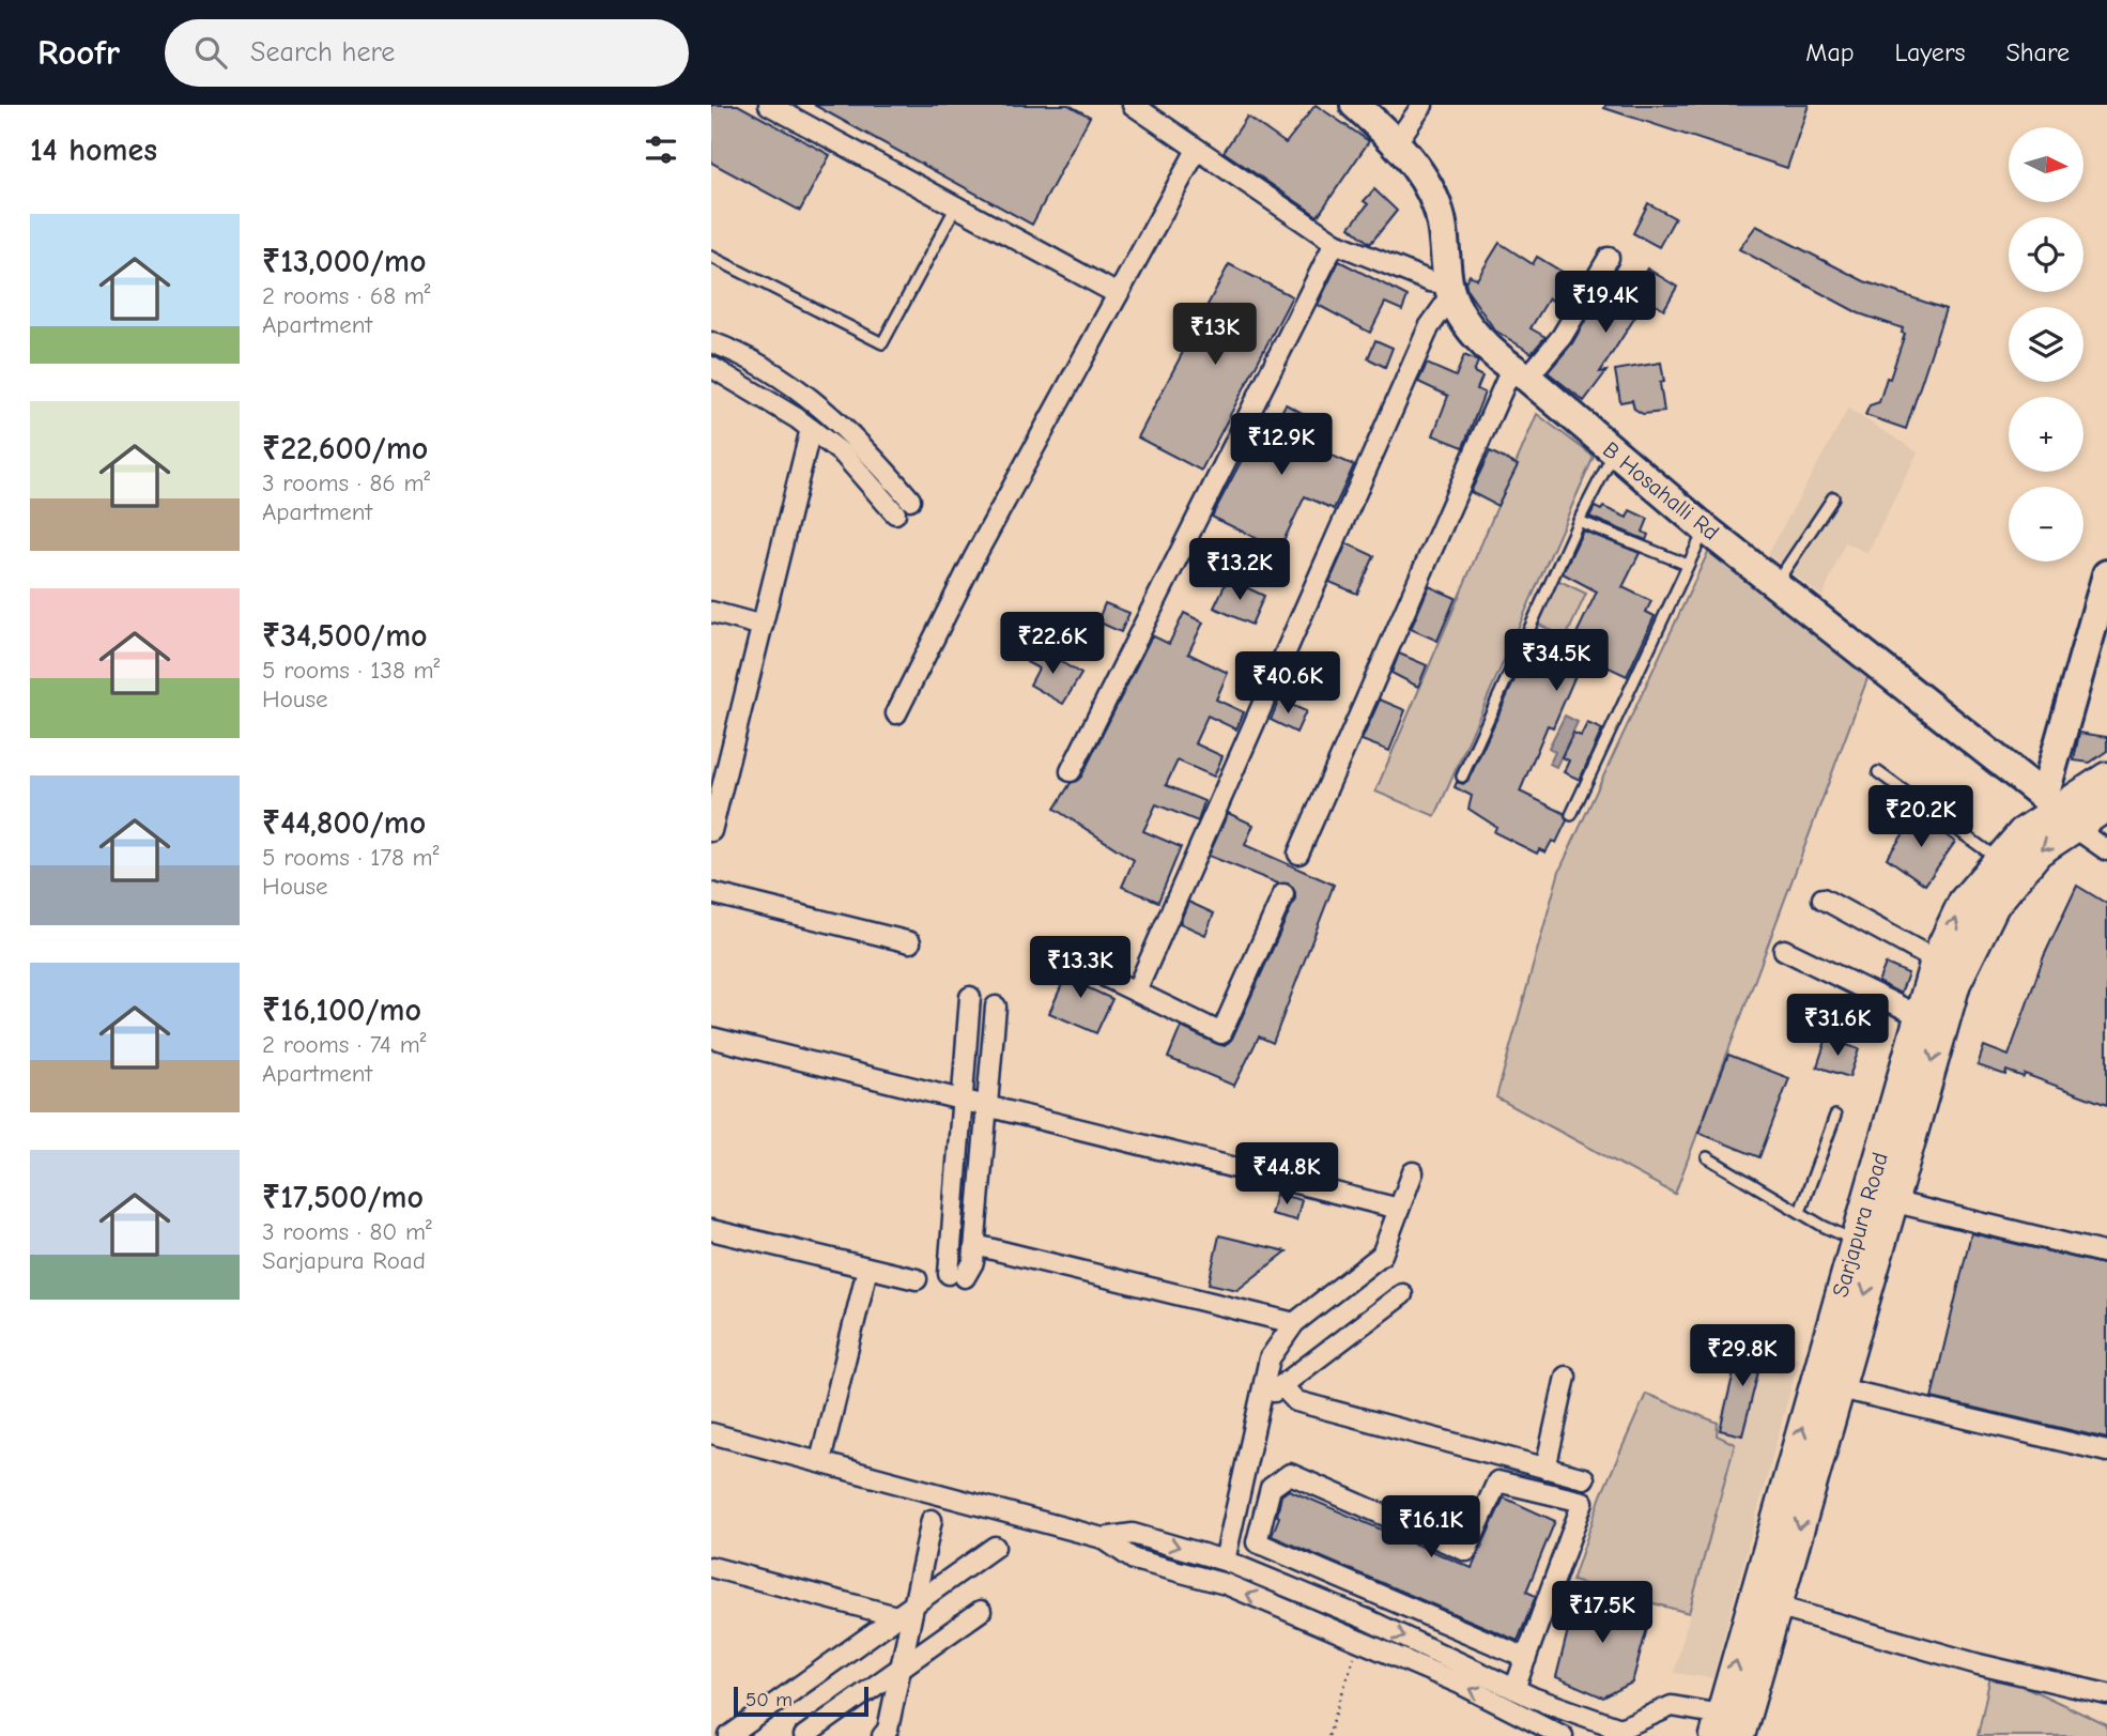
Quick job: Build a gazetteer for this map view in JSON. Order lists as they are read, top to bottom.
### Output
{
  "streets": {
    "main road": ["Sarjapura Road"],
    "street": ["B Hosahalli Rd"]
  },
  "crossings": [
    ["B Hosahalli Rd", "Sarjapura Road"]
  ],
  "scale_bar": "50 m",
  "north": "right",
  "page": {
    "header": "Roofr",
    "search": "Search here",
    "nav": ["Map", "Layers", "Share"],
    "heading": "14 homes",
    "map_buttons": ["+", "−"],
    "list": [
      {
        "name": "₹13,000/mo",
        "note": "2 rooms · 68 m² · Apartment"
      },
      {
        "name": "₹22,600/mo",
        "note": "3 rooms · 86 m² · Apartment"
      },
      {
        "name": "₹34,500/mo",
        "note": "5 rooms · 138 m² · House"
      },
      {
        "name": "₹44,800/mo",
        "note": "5 rooms · 178 m² · House"
      },
      {
        "name": "₹16,100/mo",
        "note": "2 rooms · 74 m² · Apartment"
      },
      {
        "name": "₹17,500/mo",
        "note": "3 rooms · 80 m² · Sarjapura Road"
      }
    ],
    "price": [
      "₹19.4K",
      "₹13K",
      "₹12.9K",
      "₹13.2K",
      "₹22.6K",
      "₹34.5K",
      "₹40.6K",
      "₹20.2K",
      "₹13.3K",
      "₹31.6K",
      "₹44.8K",
      "₹29.8K",
      "₹16.1K",
      "₹17.5K"
    ],
    "scale": "50 m"
  }
}
